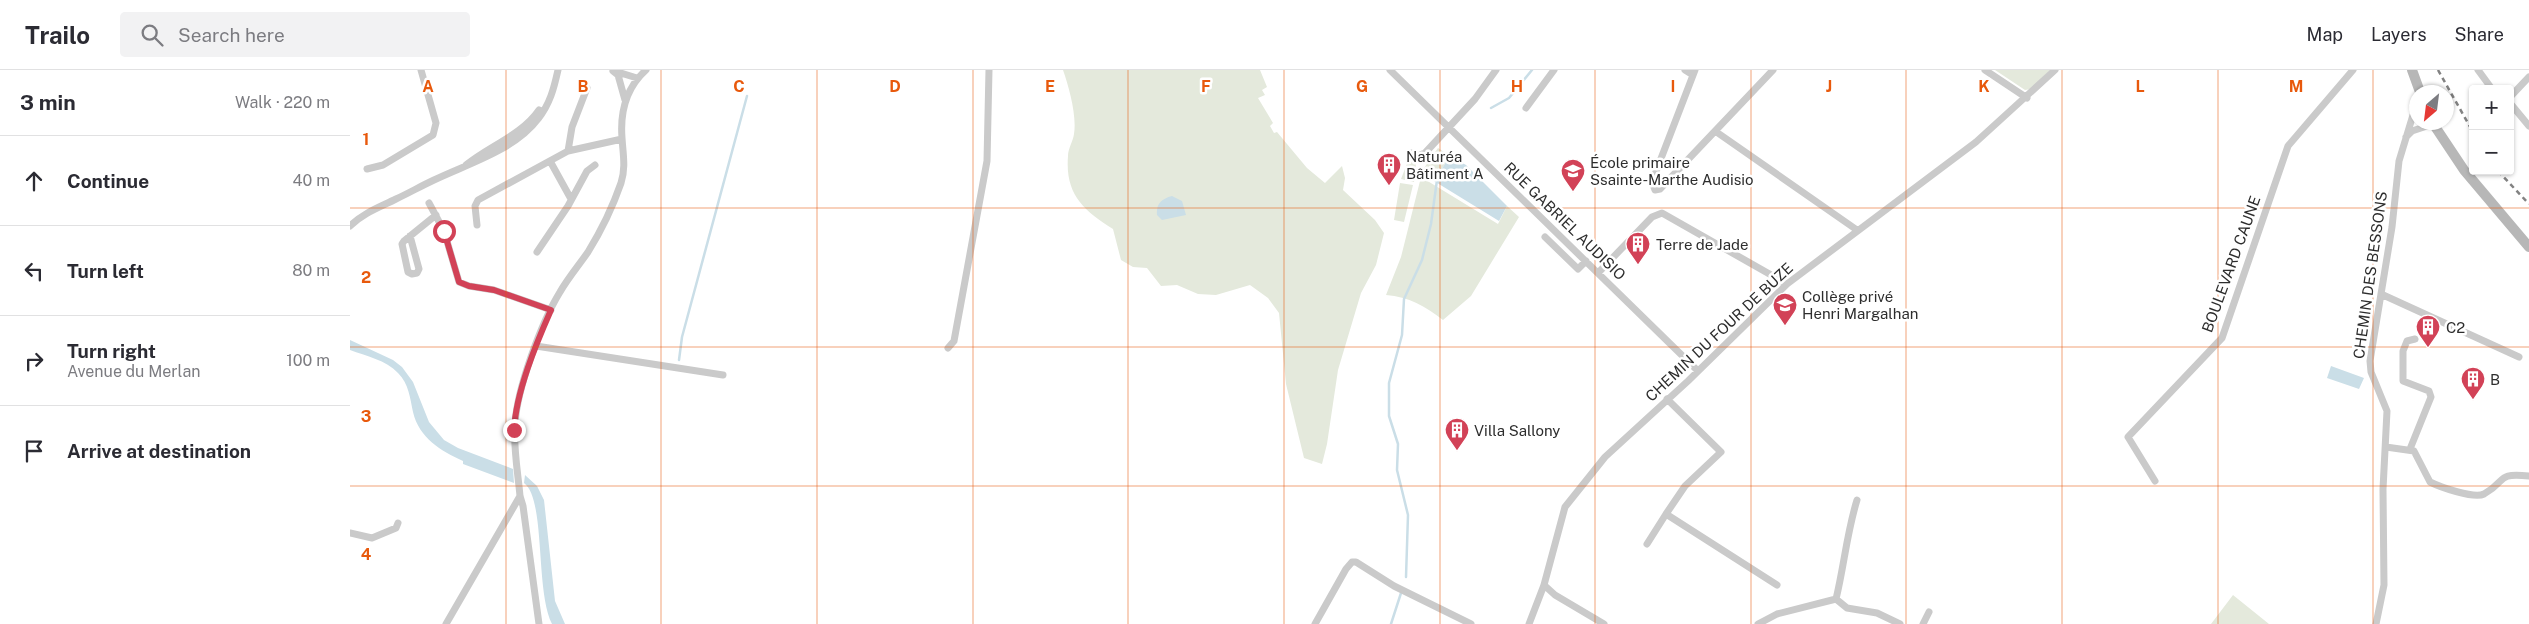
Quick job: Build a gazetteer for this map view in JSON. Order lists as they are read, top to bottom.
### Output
{
  "streets": {
    "street": [
      "RUE GABRIEL AUDISIO",
      "BOULEVARD CAUNE",
      "CHEMIN DES BESSONS",
      "CHEMIN DU FOUR DE BUZE"
    ]
  },
  "crossings": [
    ["RUE GABRIEL AUDISIO", "CHEMIN DU FOUR DE BUZE"]
  ],
  "places": {
    "building": [
      "Naturéa Bâtiment A",
      "Terre de Jade",
      "C2",
      "B",
      "Villa Sallony"
    ],
    "school or university": ["École primaire Ssainte-Marthe Audisio", "Collège privé Henri Margalhan"]
  },
  "north": "bottom left",
  "page": {
    "header": "Trailo",
    "search": "Search here",
    "nav": ["Map", "Layers", "Share"],
    "heading": ["3 min", "Walk · 220 m"],
    "map_buttons": ["+", "−"],
    "list": [
      ["Continue", "40 m"],
      ["Turn left", "80 m"],
      ["Turn right", "Avenue du Merlan", "100 m"],
      "Arrive at destination"
    ]
  },
  "grid": {
    "columns": [
      "A",
      "B",
      "C",
      "D",
      "E",
      "F",
      "G",
      "H",
      "I",
      "J",
      "K",
      "L",
      "M"
    ],
    "rows": [
      "1",
      "2",
      "3",
      "4"
    ]
  }
}
